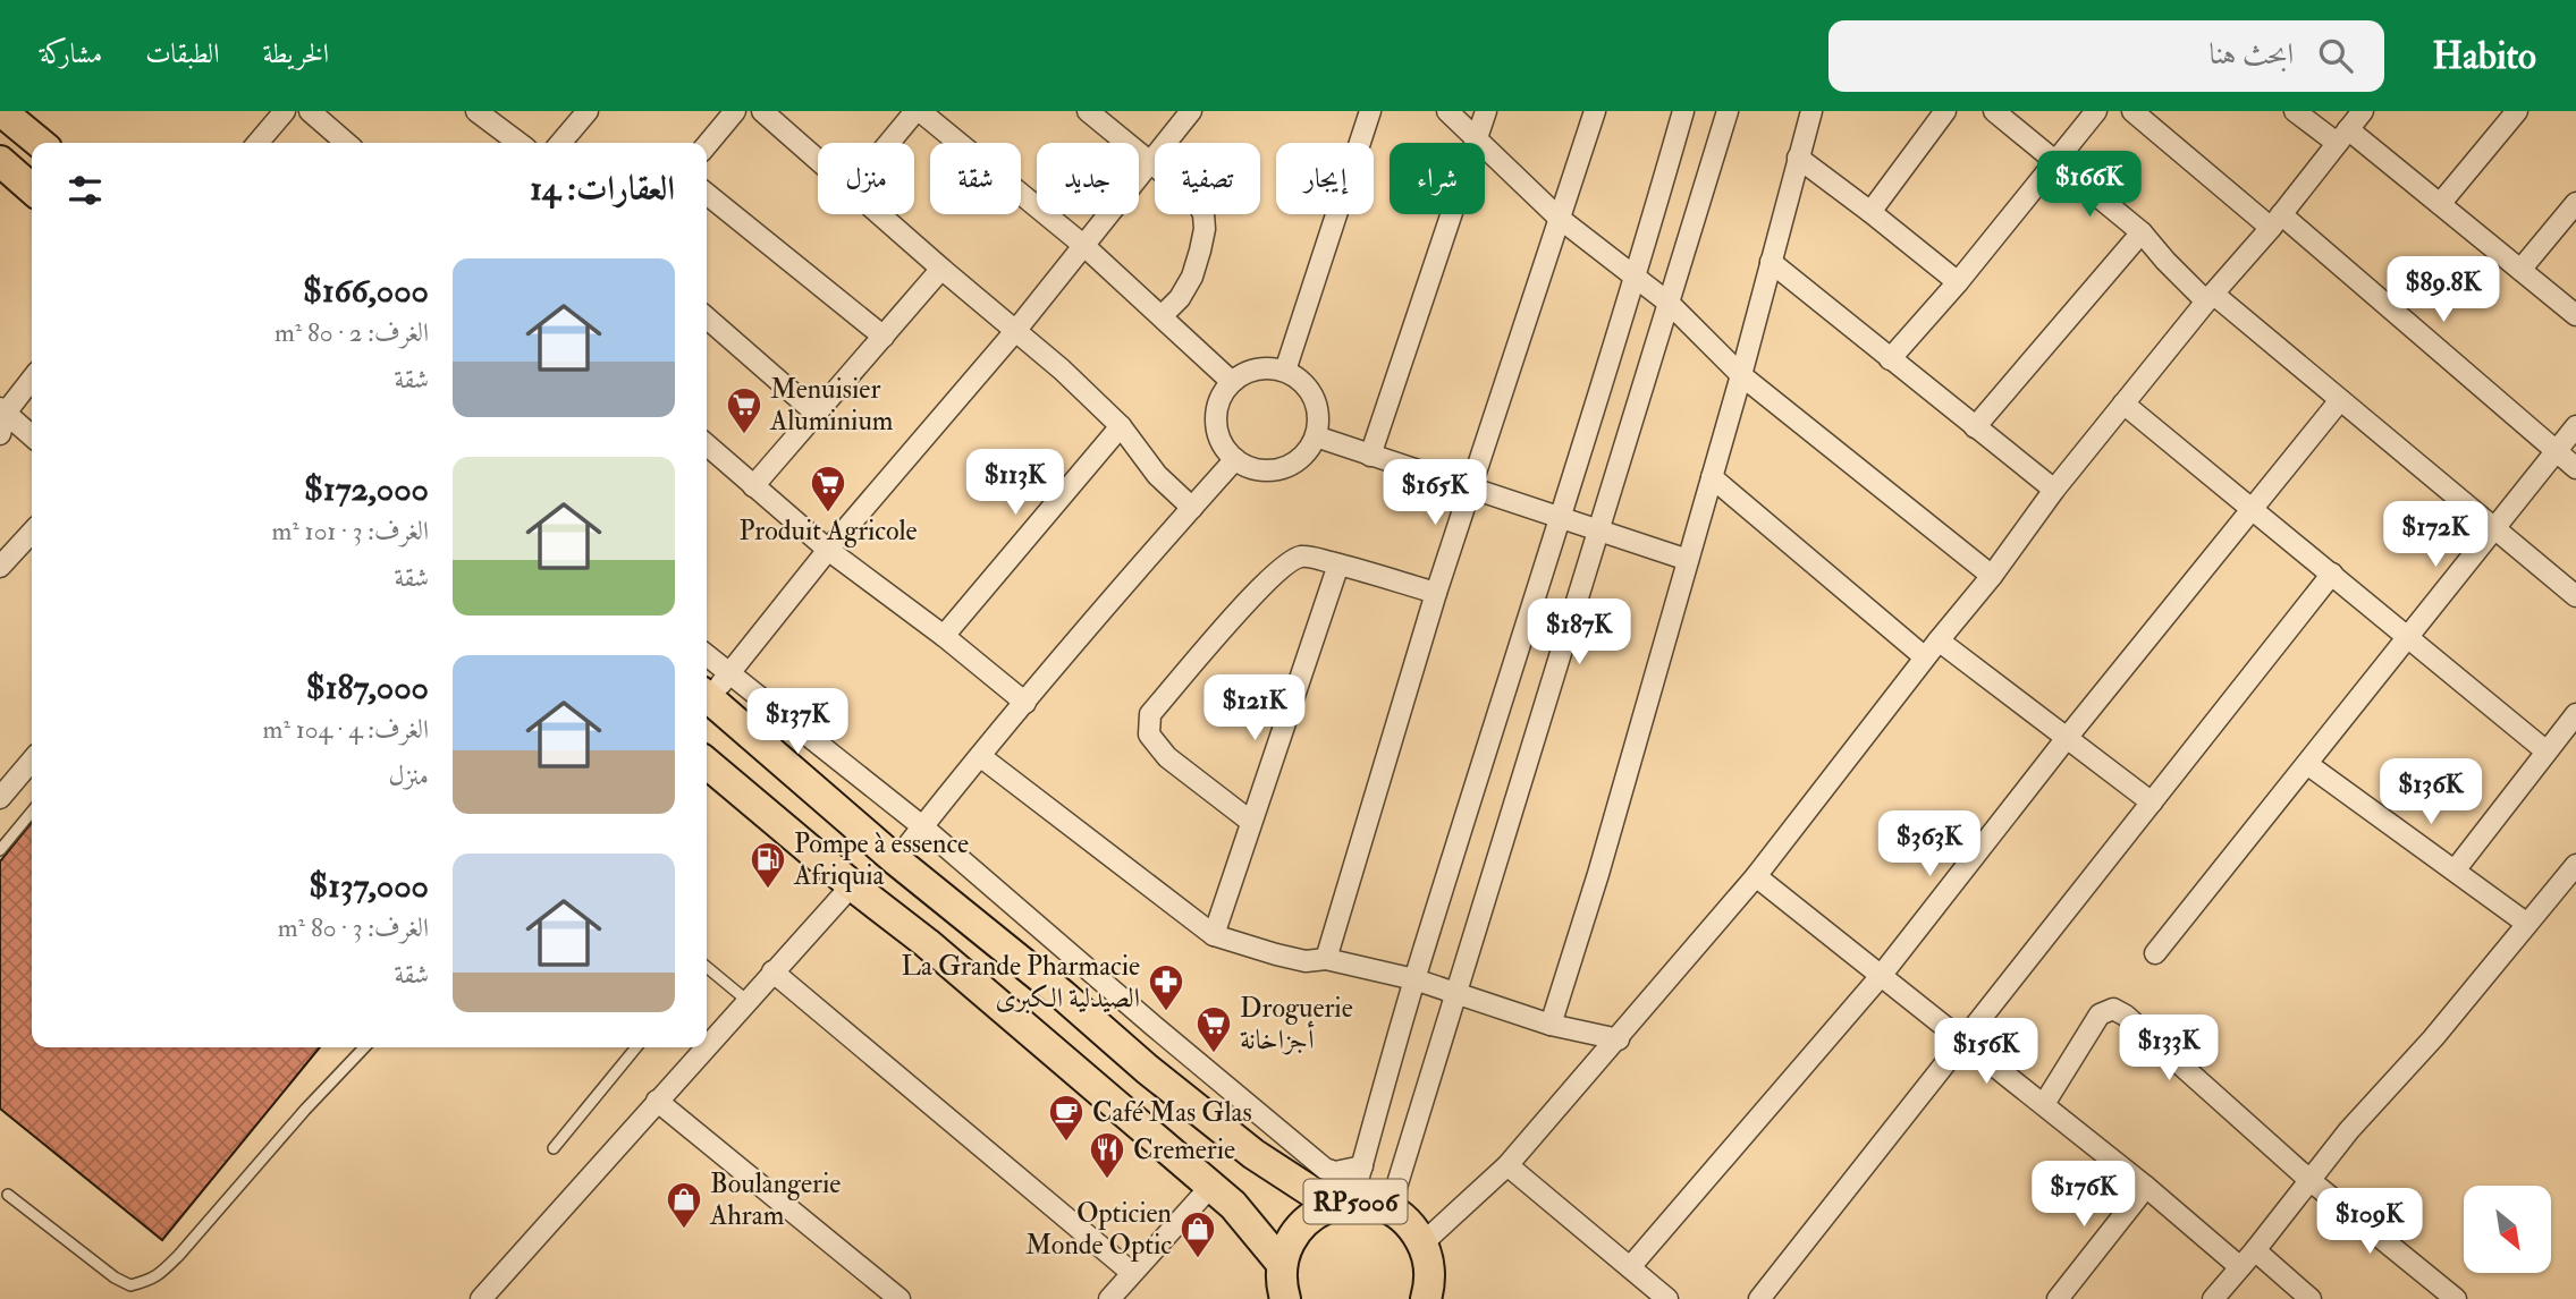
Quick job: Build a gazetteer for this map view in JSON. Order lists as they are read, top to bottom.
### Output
{
  "streets": {
    "main road": ["RP5006"]
  },
  "places": {
    "supermarket": ["Menuisier Aluminium", "Produit Agricole", "Droguerie أجزاخانة"],
    "fuel station": ["Pompe à essence Afriquia"],
    "pharmacy": ["La Grande Pharmacie الصيدلية الكبرى"],
    "cafe": ["Café Mas Glas"],
    "restaurant": ["Cremerie"],
    "shop": ["Boulangerie Ahram", "Opticien Monde Optic"]
  },
  "north": "bottom right",
  "page": {
    "header": "Habito",
    "search": "ابحث هنا",
    "nav": ["الخريطة", "الطبقات", "مشاركة"],
    "chip": [
      "شراء",
      "إيجار",
      "تصفية",
      "جديد",
      "شقة",
      "منزل"
    ],
    "heading": "العقارات: 14",
    "price": [
      "$166K",
      "$89.8K",
      "$113K",
      "$165K",
      "$172K",
      "$187K",
      "$121K",
      "$137K",
      "$136K",
      "$363K",
      "$133K",
      "$156K",
      "$176K",
      "$109K"
    ],
    "list": [
      {
        "name": "$166,000",
        "note": "الغرف: 2 · 80 m² · شقة"
      },
      {
        "name": "$172,000",
        "note": "الغرف: 3 · 101 m² · شقة"
      },
      {
        "name": "$187,000",
        "note": "الغرف: 4 · 104 m² · منزل"
      },
      {
        "name": "$137,000",
        "note": "الغرف: 3 · 80 m² · شقة"
      }
    ]
  }
}
